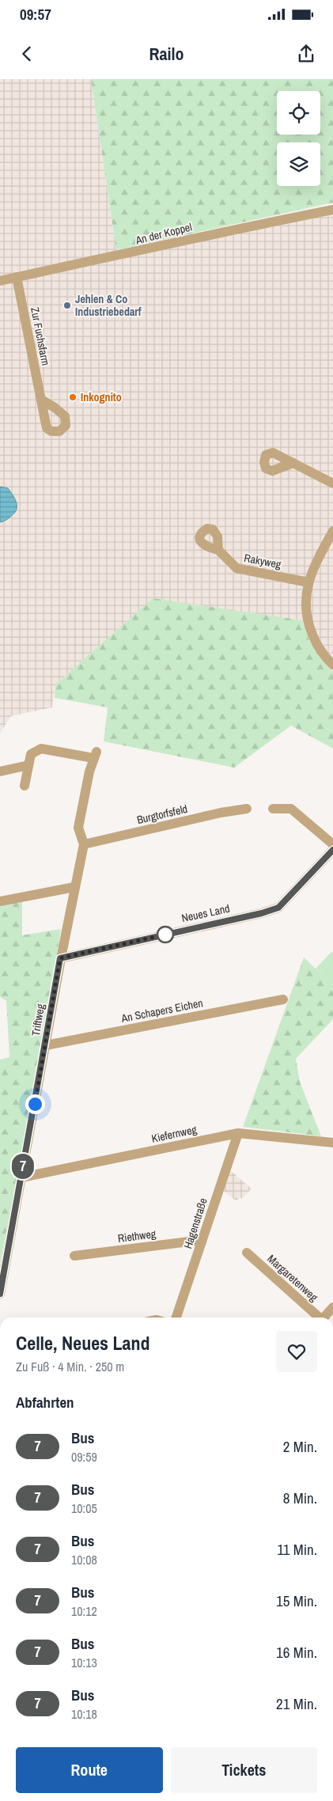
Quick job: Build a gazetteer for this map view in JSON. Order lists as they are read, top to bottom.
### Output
{
  "streets": {
    "street": [
      "An der Koppel",
      "Zur Fuchsfarm",
      "Rakyweg",
      "Burgtorfsfeld",
      "Neues Land",
      "An Schapers Eichen",
      "Triftweg",
      "Kiefernweg",
      "Hagenstraße",
      "Riethweg",
      "Margaretenweg"
    ]
  },
  "crossings": [
    ["An der Koppel", "Zur Fuchsfarm"],
    ["Burgtorfsfeld", "Triftweg"],
    ["Neues Land", "Triftweg"],
    ["An Schapers Eichen", "Triftweg"],
    ["Triftweg", "Kiefernweg"],
    ["Kiefernweg", "Hagenstraße"],
    ["Hagenstraße", "Riethweg"]
  ],
  "places": ["Jehlen & Co Industriebedarf", "Inkognito"],
  "lines": ["bus line 7"],
  "page": {
    "status": "09:57",
    "header": "Railo",
    "on_map": "7",
    "heading": [
      ["Celle, Neues Land", "Zu Fuß · 4 Min. · 250 m"],
      "Abfahrten"
    ],
    "list": [
      {
        "mark": "7",
        "name": "Bus",
        "note": "09:59",
        "value": "2 Min."
      },
      {
        "mark": "7",
        "name": "Bus",
        "note": "10:05",
        "value": "8 Min."
      },
      {
        "mark": "7",
        "name": "Bus",
        "note": "10:08",
        "value": "11 Min."
      },
      {
        "mark": "7",
        "name": "Bus",
        "note": "10:12",
        "value": "15 Min."
      },
      {
        "mark": "7",
        "name": "Bus",
        "note": "10:13",
        "value": "16 Min."
      },
      {
        "mark": "7",
        "name": "Bus",
        "note": "10:18",
        "value": "21 Min."
      }
    ],
    "buttons": ["Route", "Tickets"]
  }
}
